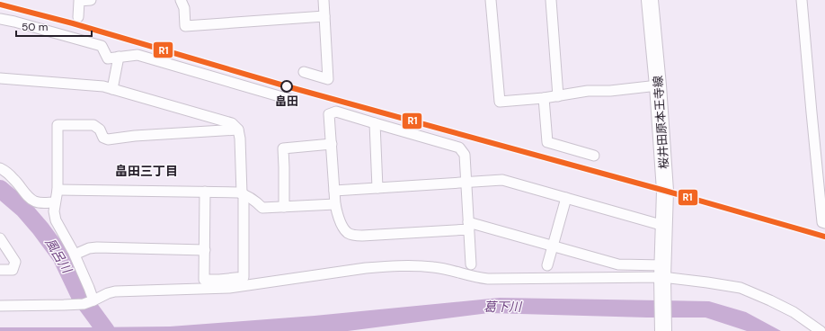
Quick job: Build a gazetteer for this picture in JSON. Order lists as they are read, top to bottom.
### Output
{
  "streets": {
    "main road": ["桜井田原本王寺線"]
  },
  "districts": ["畠田三丁目"],
  "water": ["風呂川", "葛下川"],
  "places": ["畠田"],
  "lines": ["transit line R1"],
  "scale_bar": "50 m"
}
